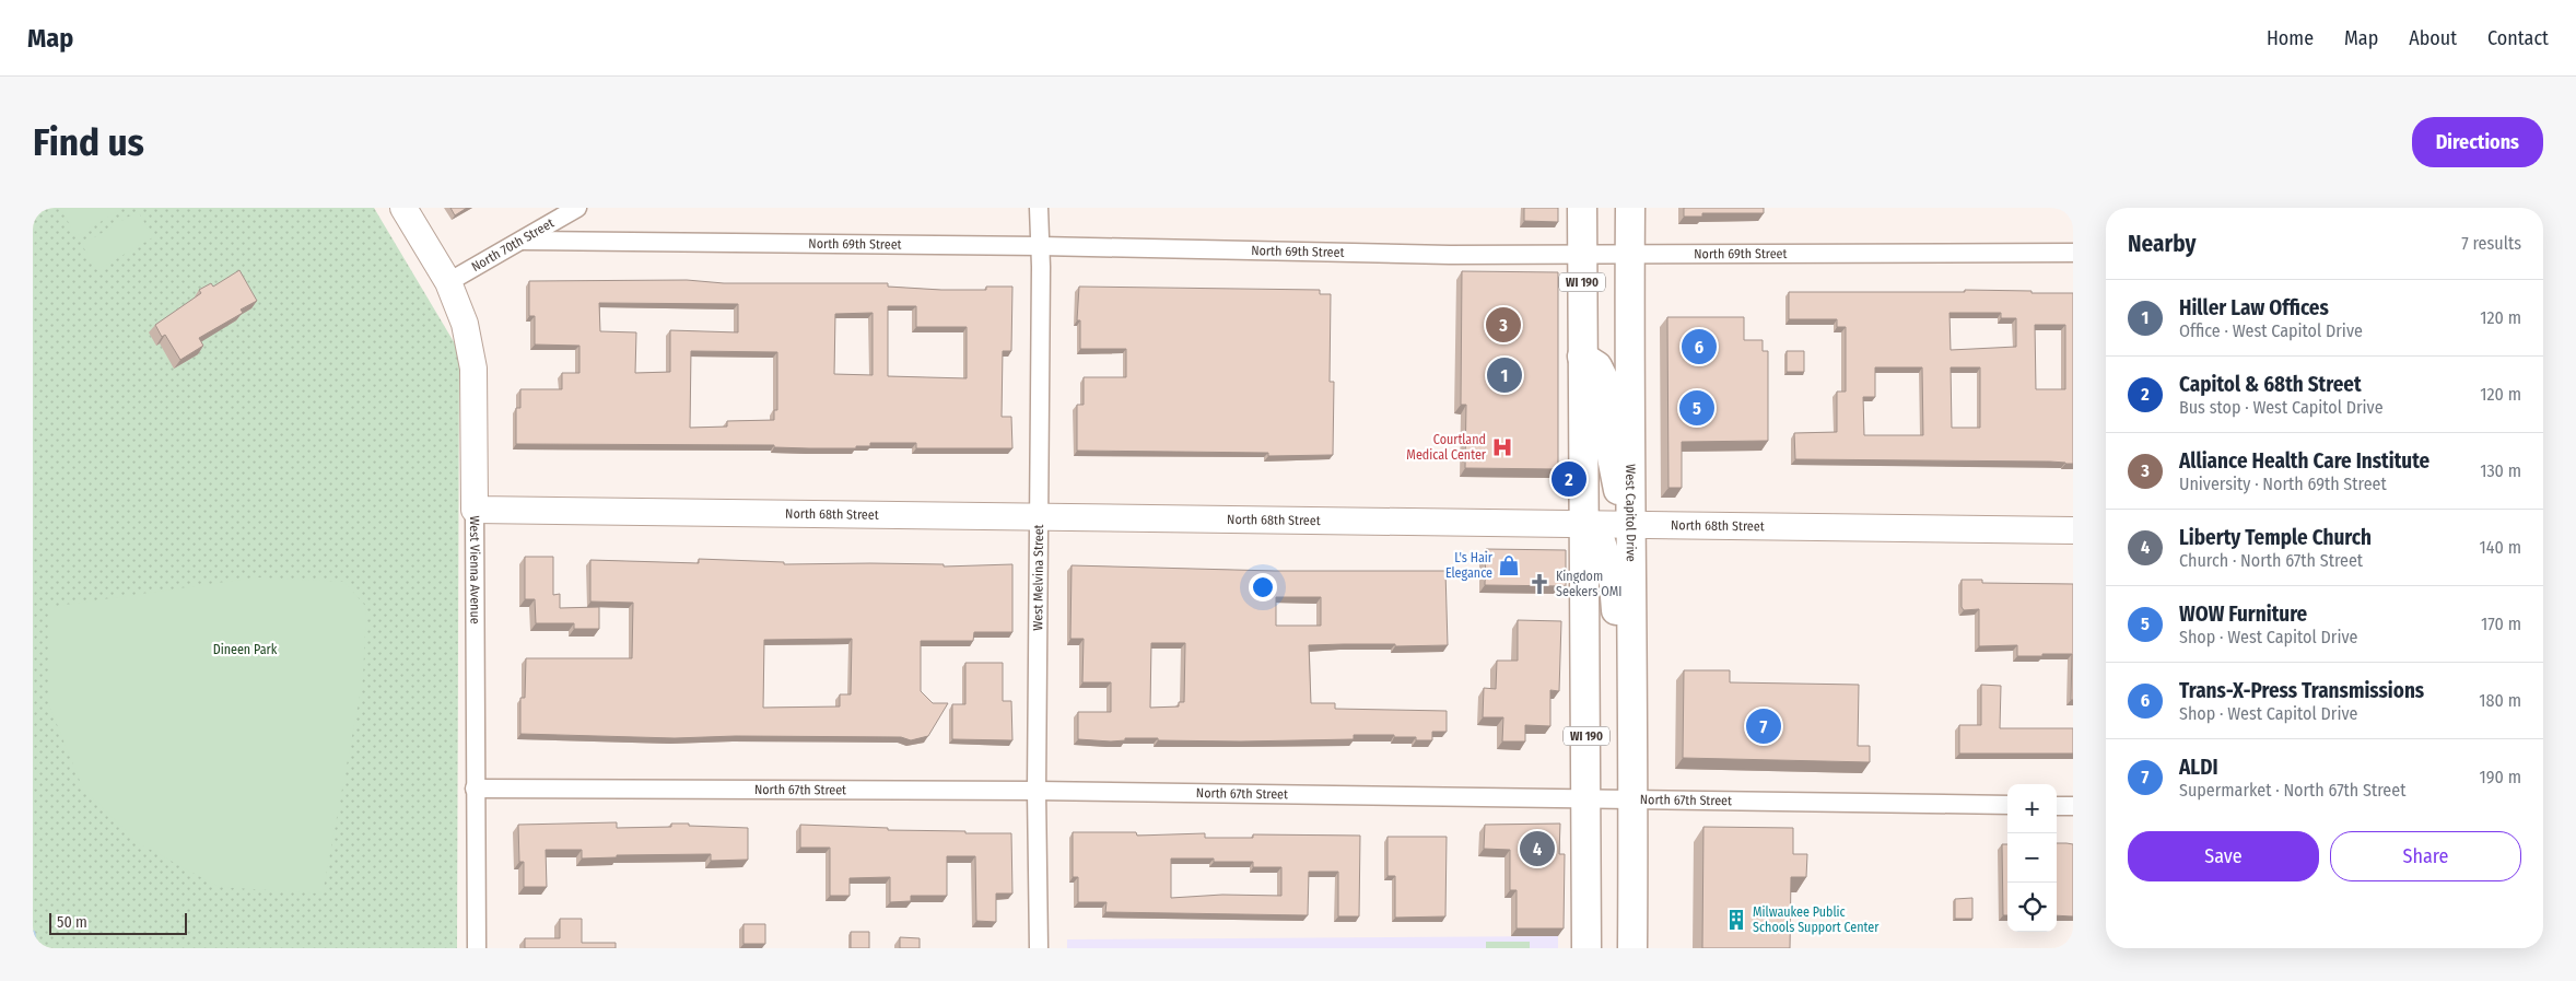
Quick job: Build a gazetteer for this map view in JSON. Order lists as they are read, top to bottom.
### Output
{
  "streets": {
    "main road": ["WI 190", "West Capitol Drive"],
    "street": [
      "North 69th Street",
      "North 70th Street",
      "North 68th Street",
      "West Vienna Avenue",
      "West Melvina Street",
      "North 67th Street"
    ]
  },
  "crossings": [
    ["North 69th Street", "North 70th Street"],
    ["North 69th Street", "WI 190"],
    ["North 69th Street", "West Capitol Drive"],
    ["North 69th Street", "West Melvina Street"],
    ["North 70th Street", "West Vienna Avenue"],
    ["WI 190", "North 68th Street"],
    ["WI 190", "North 67th Street"],
    ["West Capitol Drive", "North 68th Street"],
    ["West Capitol Drive", "North 67th Street"],
    ["North 68th Street", "West Vienna Avenue"],
    ["North 68th Street", "West Melvina Street"],
    ["West Vienna Avenue", "North 67th Street"],
    ["West Melvina Street", "North 67th Street"]
  ],
  "parks": ["Dineen Park"],
  "places": {
    "hospital": ["Courtland Medical Center"],
    "shop": ["L's Hair Elegance"],
    "church": ["Kingdom Seekers OMI"],
    "building": ["Milwaukee Public Schools Support Center"]
  },
  "scale_bar": "50 m",
  "page": {
    "header": "Map",
    "nav": [
      "Home",
      "Map",
      "About",
      "Contact"
    ],
    "buttons": [
      "Directions",
      ["Save", "Share"]
    ],
    "title": "Find us",
    "heading": ["Nearby", "7 results"],
    "list": [
      {
        "mark": "1",
        "name": "Hiller Law Offices",
        "note": "Office · West Capitol Drive",
        "value": "120 m"
      },
      {
        "mark": "2",
        "name": "Capitol & 68th Street",
        "note": "Bus stop · West Capitol Drive",
        "value": "120 m"
      },
      {
        "mark": "3",
        "name": "Alliance Health Care Institute",
        "note": "University · North 69th Street",
        "value": "130 m"
      },
      {
        "mark": "4",
        "name": "Liberty Temple Church",
        "note": "Church · North 67th Street",
        "value": "140 m"
      },
      {
        "mark": "5",
        "name": "WOW Furniture",
        "note": "Shop · West Capitol Drive",
        "value": "170 m"
      },
      {
        "mark": "6",
        "name": "Trans-X-Press Transmissions",
        "note": "Shop · West Capitol Drive",
        "value": "180 m"
      },
      {
        "mark": "7",
        "name": "ALDI",
        "note": "Supermarket · North 67th Street",
        "value": "190 m"
      }
    ],
    "pins": [
      "3",
      "6",
      "1",
      "5",
      "2",
      "7",
      "4"
    ],
    "map_buttons": ["+", "−"],
    "scale": "50 m"
  }
}
